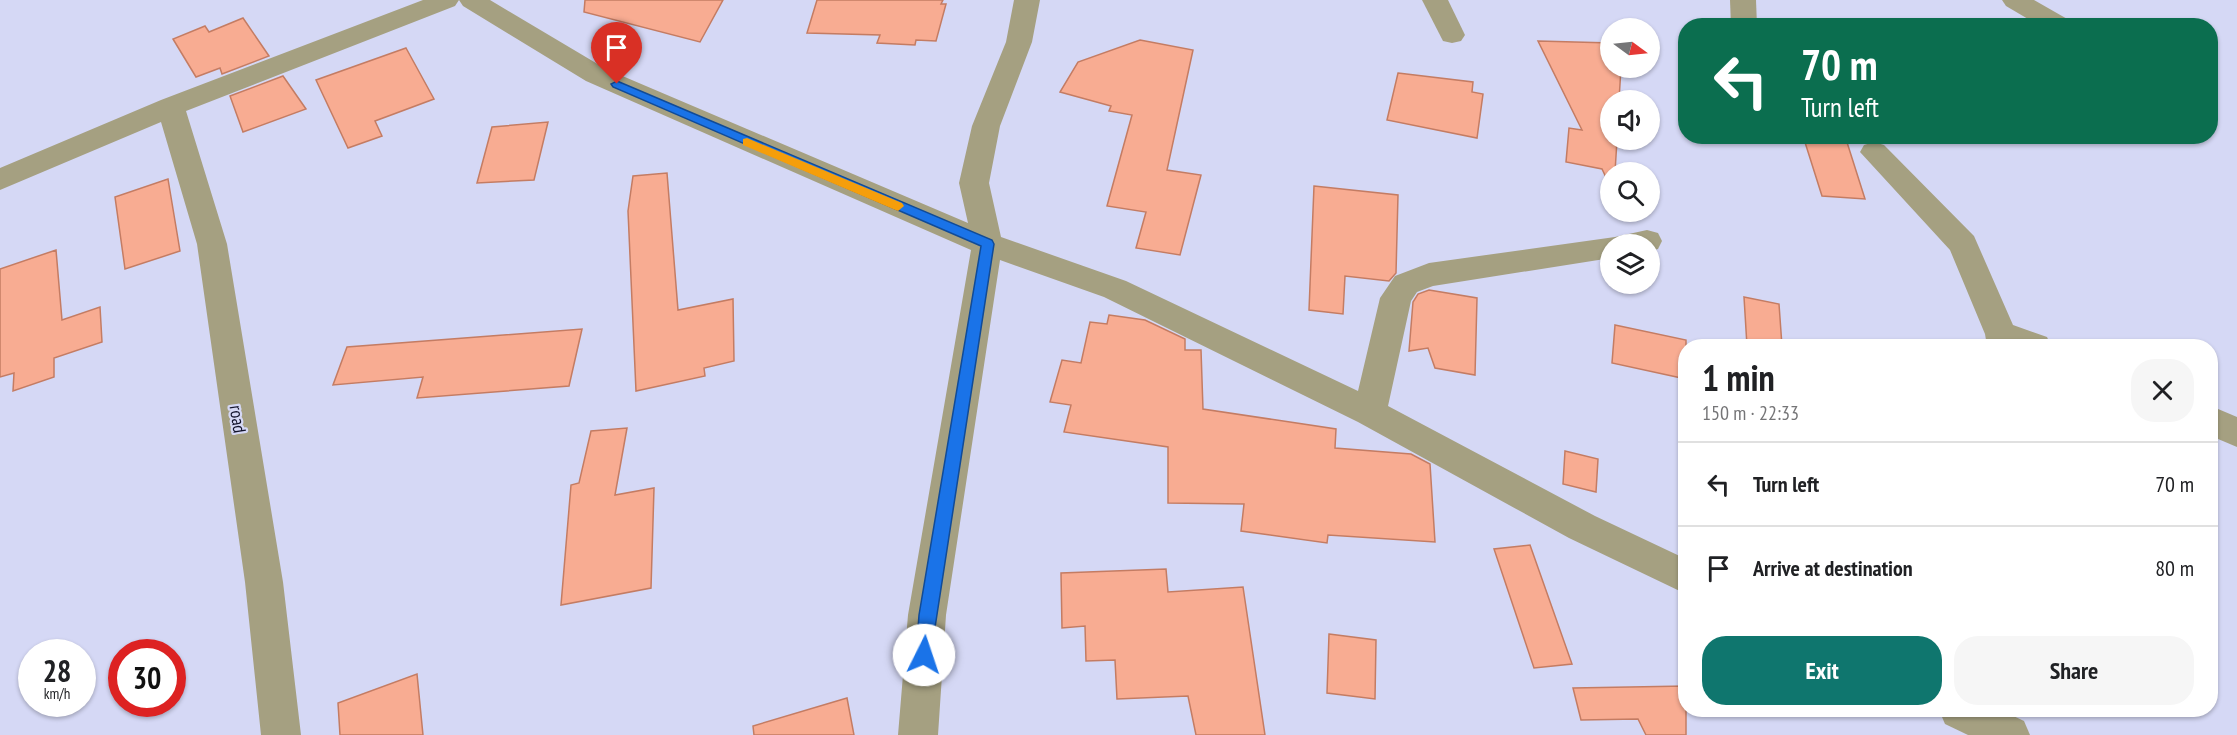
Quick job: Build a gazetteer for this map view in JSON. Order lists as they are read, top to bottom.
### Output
{
  "streets": {
    "street": ["road"]
  },
  "north": "right",
  "page": {
    "turn": ["70 m", "Turn left"],
    "heading": ["1 min", "150 m · 22:33"],
    "list": [
      {
        "name": "Turn left",
        "value": "70 m"
      },
      {
        "name": "Arrive at destination",
        "value": "80 m"
      }
    ],
    "buttons": ["Exit", "Share"],
    "speed": "28 km/h",
    "limit": "30"
  }
}
